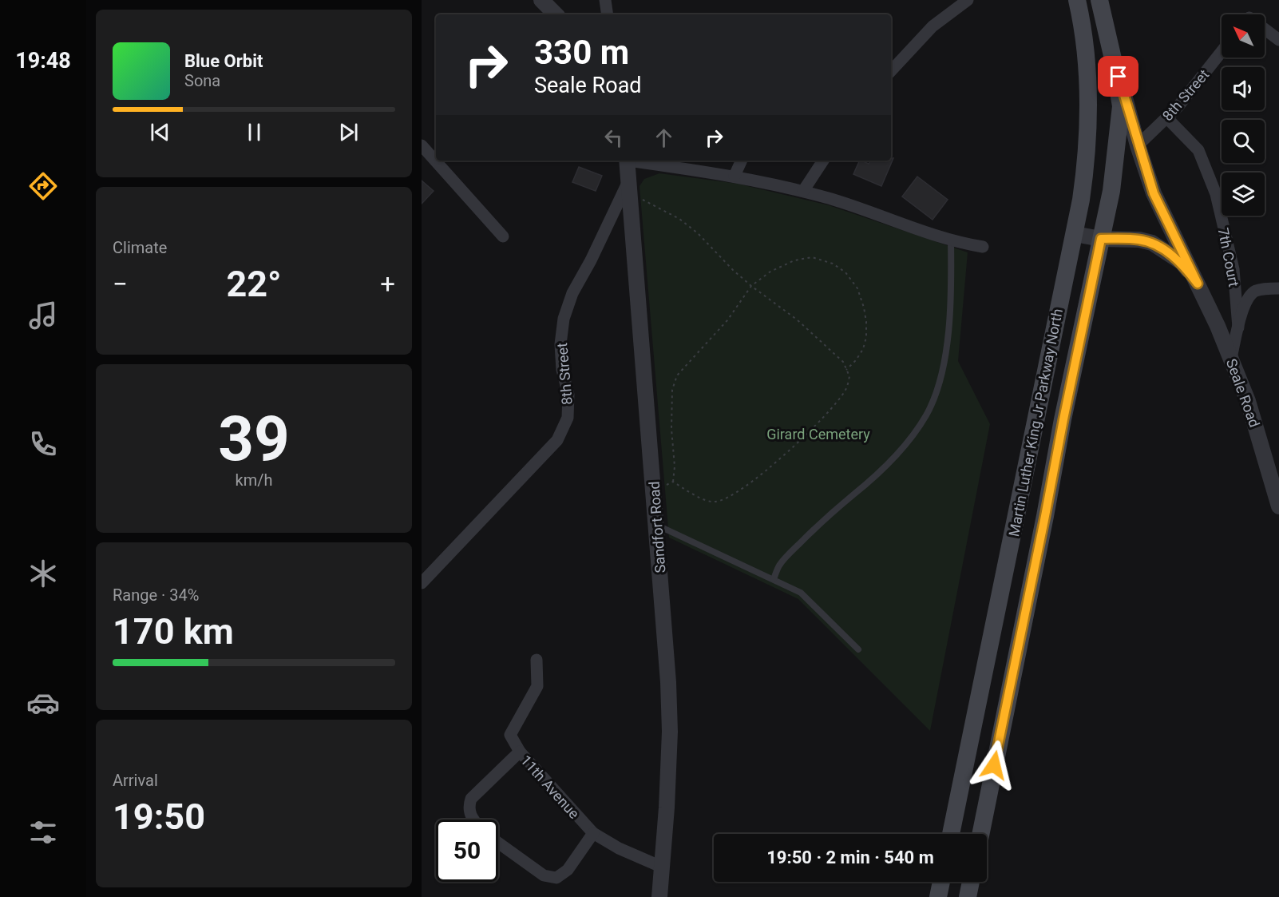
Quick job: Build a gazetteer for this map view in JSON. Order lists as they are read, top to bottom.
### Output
{
  "streets": {
    "main road": ["Martin Luther King Jr Parkway North"],
    "street": [
      "8th Street",
      "7th Court",
      "Seale Road",
      "Sandfort Road",
      "11th Avenue"
    ]
  },
  "crossings": [
    ["8th Street", "7th Court"],
    ["8th Street", "Seale Road"],
    ["8th Street", "Sandfort Road"],
    ["Seale Road", "Martin Luther King Jr Parkway North"],
    ["Sandfort Road", "11th Avenue"]
  ],
  "parks": ["Girard Cemetery"],
  "north": "top left",
  "page": {
    "tabs": "19:48",
    "turn": ["330 m", "Seale Road"],
    "song": ["Blue Orbit", "Sona"],
    "tile": [
      "Climate",
      ["39", "km/h"],
      ["Range · 34%", "170 km"],
      ["Arrival", "19:50"]
    ],
    "heat": ["−", "22°", "+"],
    "limit": "50",
    "trip": "19:50 · 2 min · 540 m"
  }
}
